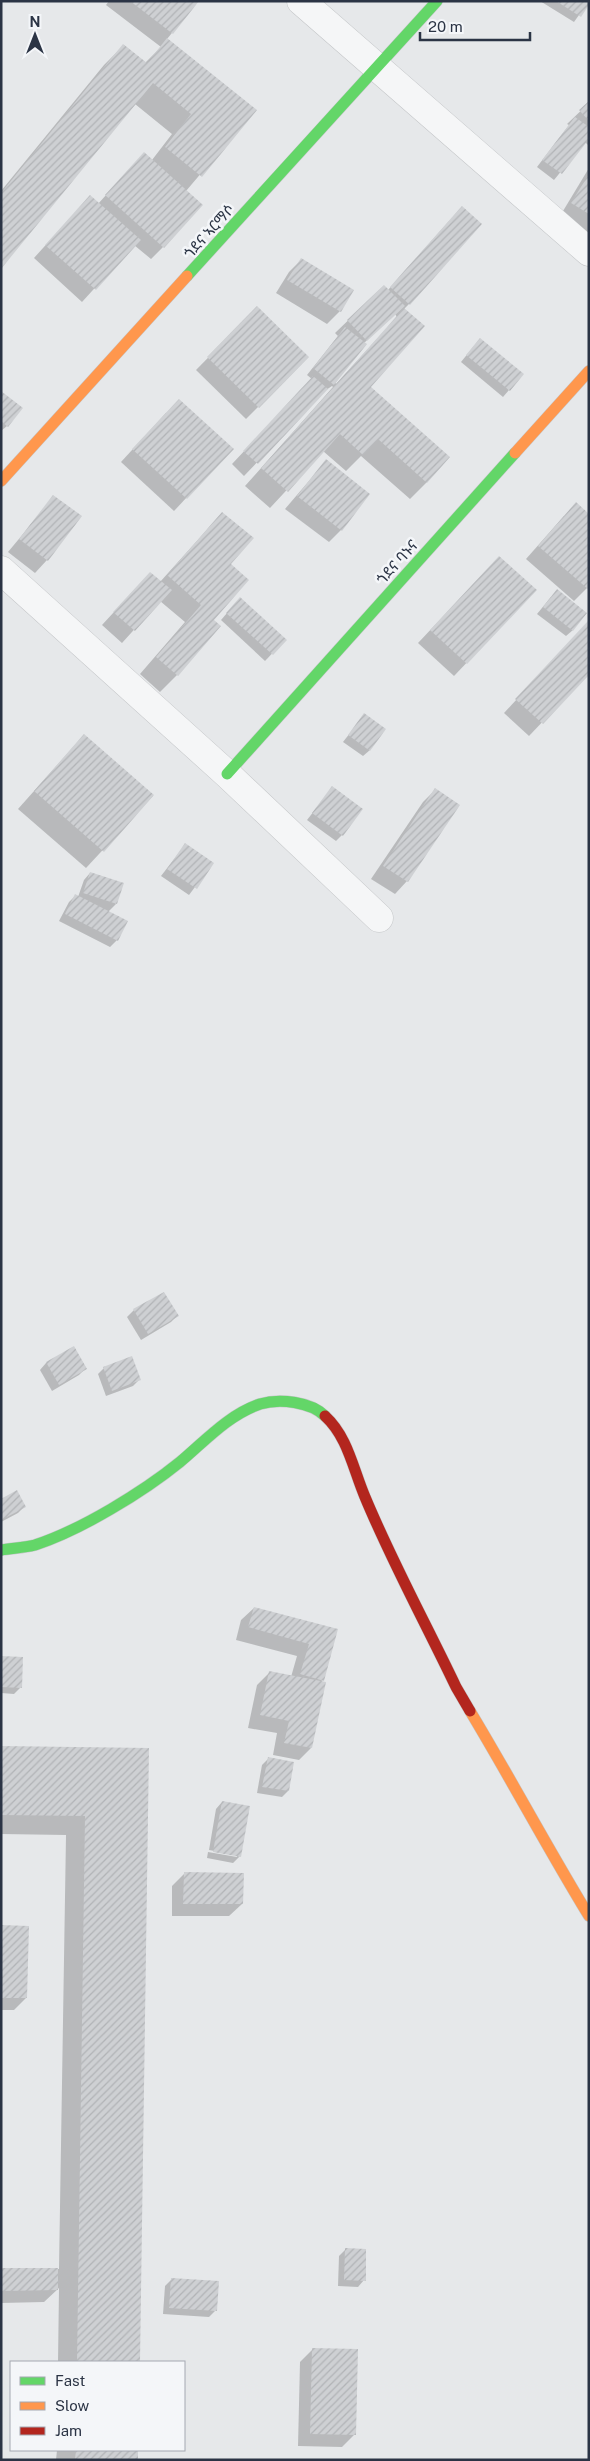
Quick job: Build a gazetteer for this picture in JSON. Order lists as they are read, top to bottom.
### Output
{
  "streets": {
    "street": ["ጎደና ኣርማሶ", "ጎደና ባኑና"]
  },
  "legend": ["Fast", "Slow", "Jam"],
  "scale_bar": "20 m",
  "north": "top"
}
